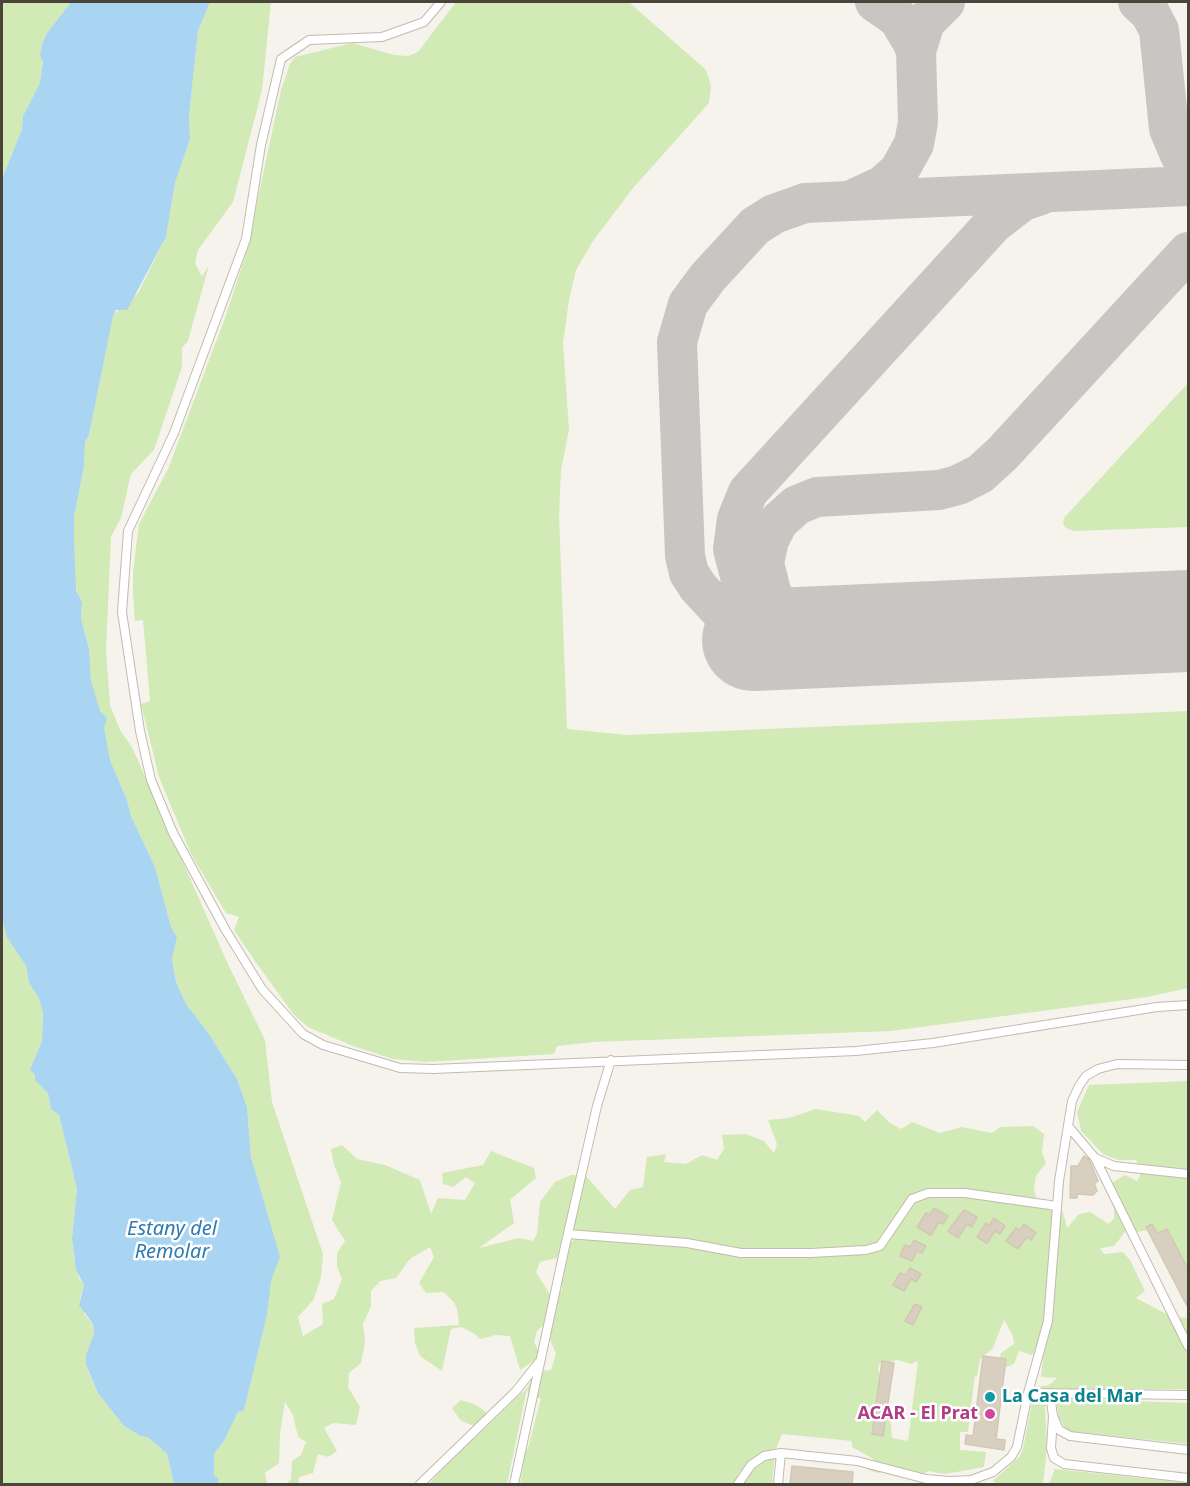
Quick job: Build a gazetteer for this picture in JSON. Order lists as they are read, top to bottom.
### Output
{
  "water": ["Estany del Remolar"],
  "places": ["La Casa del Mar", "ACAR - El Prat"]
}
